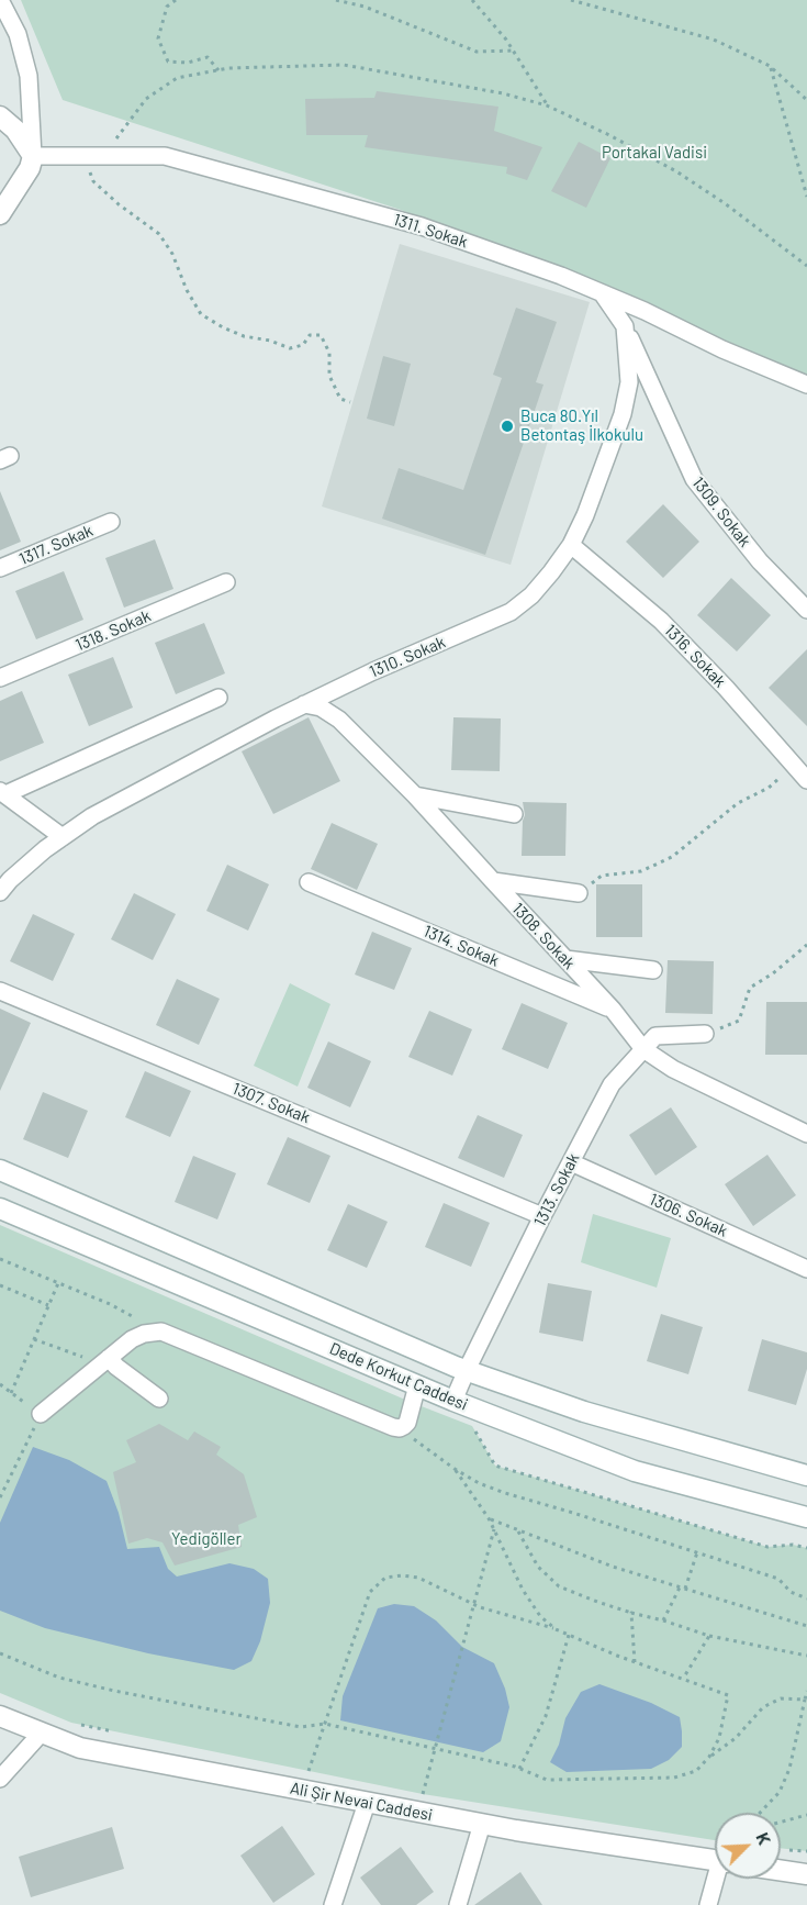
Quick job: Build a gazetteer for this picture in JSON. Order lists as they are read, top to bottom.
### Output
{
  "streets": {
    "main road": ["Dede Korkut Caddesi", "Ali Şir Nevai Caddesi"],
    "street": [
      "1311. Sokak",
      "1309. Sokak",
      "1317. Sokak",
      "1318. Sokak",
      "1316. Sokak",
      "1310. Sokak",
      "1308. Sokak",
      "1314. Sokak",
      "1307. Sokak",
      "1313. Sokak",
      "1306. Sokak"
    ]
  },
  "crossings": [
    ["1309. Sokak", "1310. Sokak"],
    ["1316. Sokak", "1310. Sokak"],
    ["1310. Sokak", "1308. Sokak"],
    ["1308. Sokak", "1314. Sokak"],
    ["1308. Sokak", "1313. Sokak"],
    ["1307. Sokak", "1313. Sokak"],
    ["1313. Sokak", "1306. Sokak"],
    ["1313. Sokak", "Dede Korkut Caddesi"]
  ],
  "parks": ["Portakal Vadisi", "Yedigöller"],
  "places": ["Buca 80.Yıl Betontaş İlkokulu"],
  "north": "top right"
}
